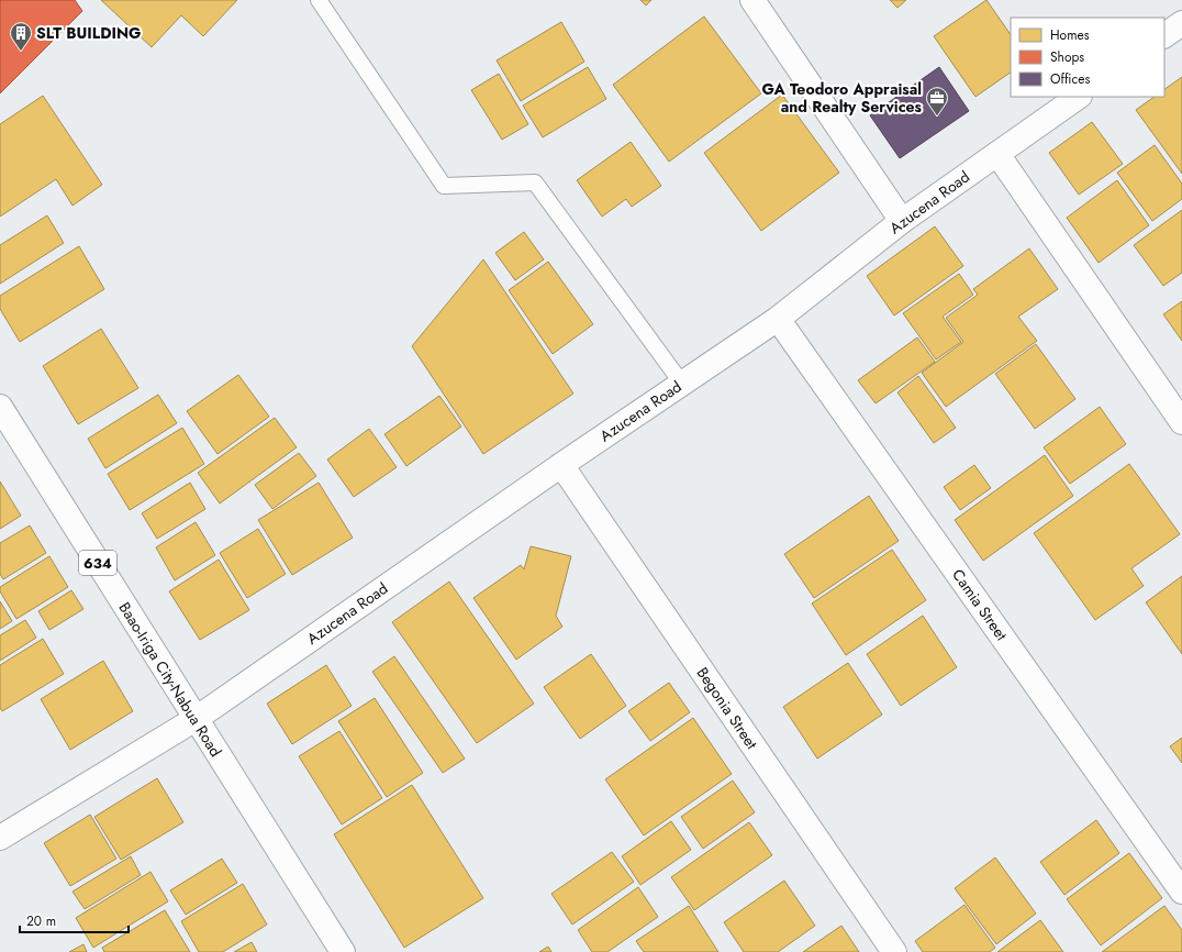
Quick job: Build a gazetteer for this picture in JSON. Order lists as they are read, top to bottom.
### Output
{
  "streets": {
    "street": [
      "Azucena Road",
      "634",
      "Camia Street",
      "Baao-Iriga City-Nabua Road",
      "Begonia Street"
    ]
  },
  "crossings": [
    ["Azucena Road", "Camia Street"],
    ["Azucena Road", "Baao-Iriga City-Nabua Road"],
    ["Azucena Road", "Begonia Street"]
  ],
  "places": {
    "building": ["SLT BUILDING"],
    "office": ["GA Teodoro Appraisal and Realty Services"]
  },
  "legend": ["Homes", "Shops", "Offices"],
  "scale_bar": "20 m"
}
